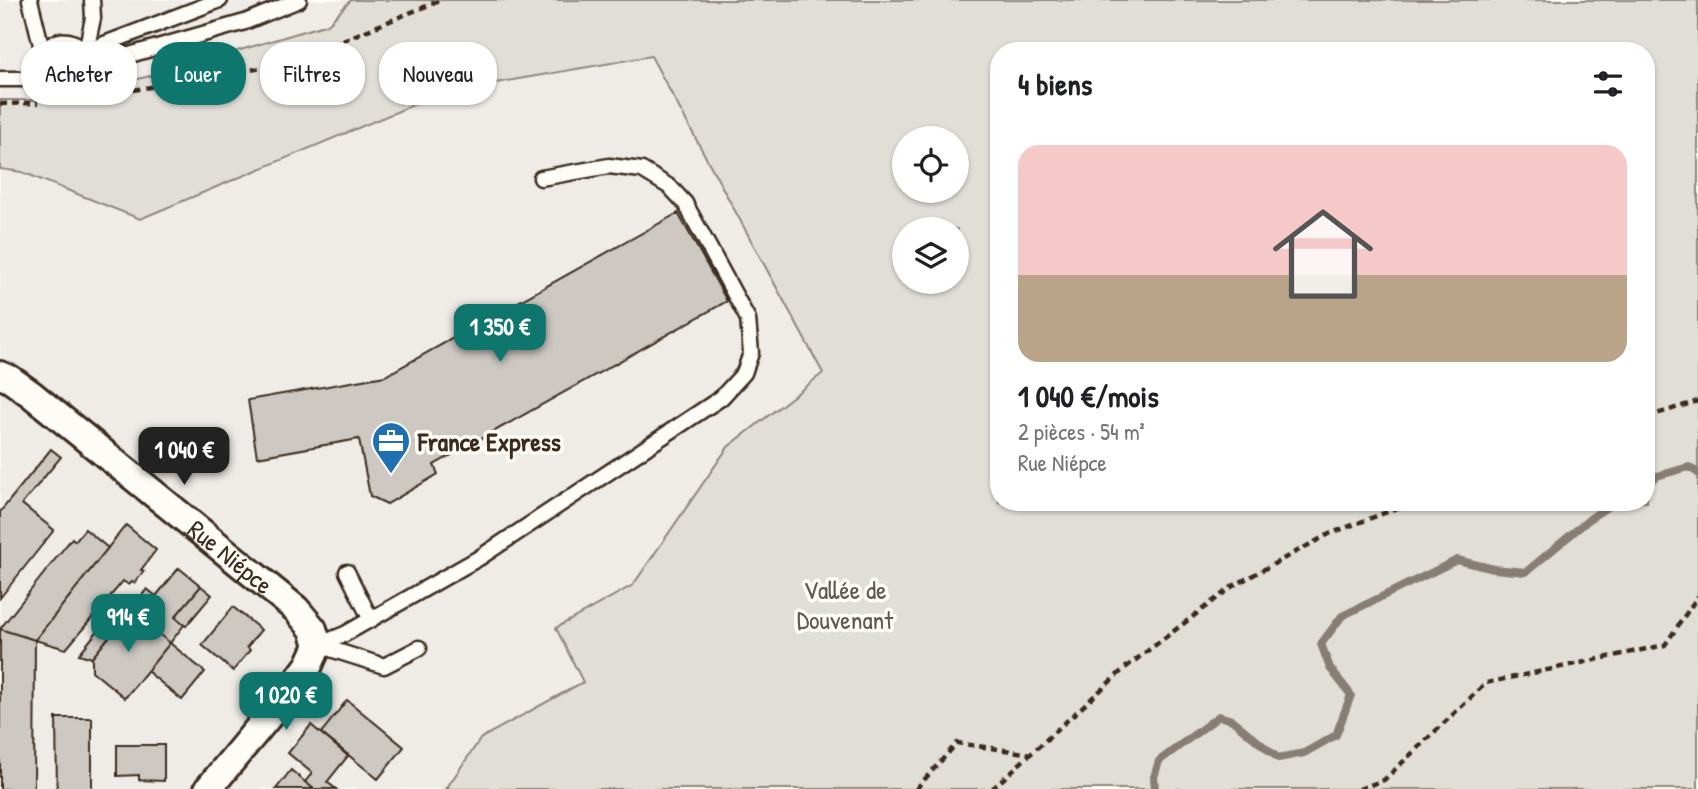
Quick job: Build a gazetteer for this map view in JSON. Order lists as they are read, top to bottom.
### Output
{
  "streets": {
    "street": ["Rue Niépce"]
  },
  "parks": ["Vallée de Douvenant"],
  "places": {
    "office": ["France Express"]
  },
  "page": {
    "chip": [
      "Acheter",
      "Louer",
      "Filtres",
      "Nouveau"
    ],
    "heading": "4 biens",
    "list": [
      {
        "name": "1 040 €/mois",
        "note": "2 pièces · 54 m² · Rue Niépce"
      }
    ],
    "price": [
      "1 350 €",
      "1 040 €",
      "914 €",
      "1 020 €"
    ]
  }
}
